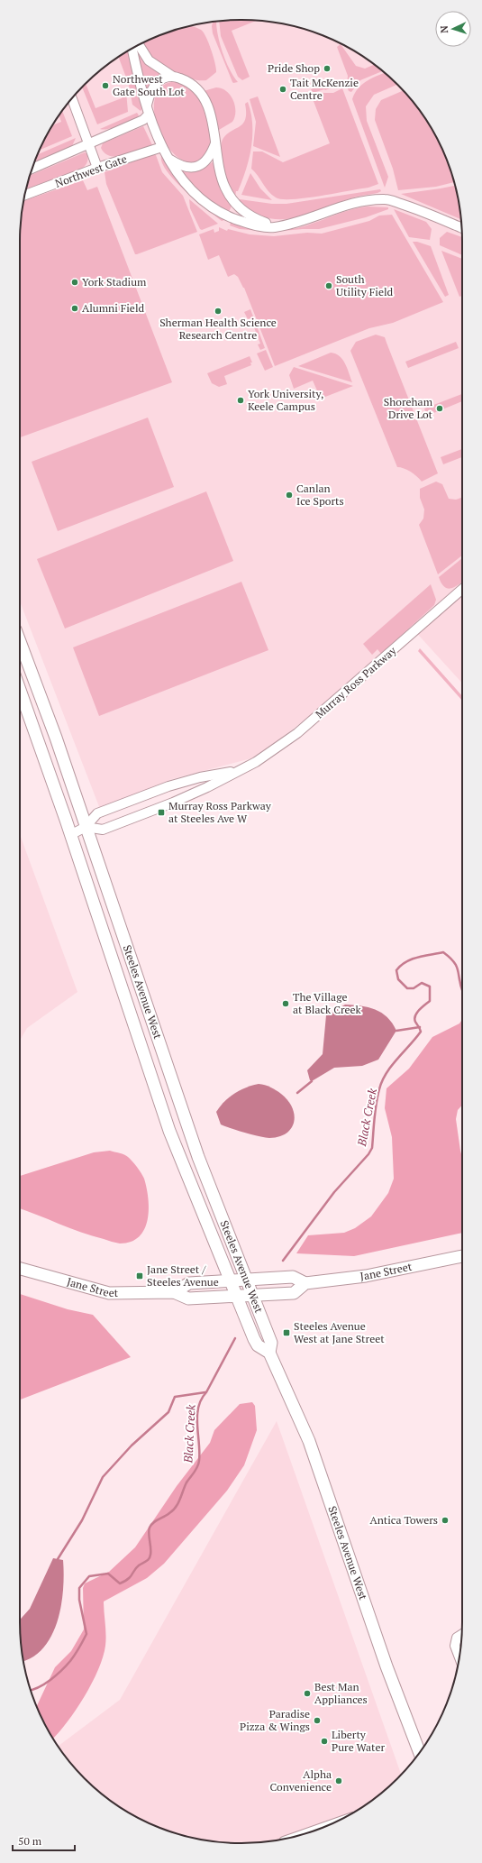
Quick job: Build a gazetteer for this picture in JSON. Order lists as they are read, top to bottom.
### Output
{
  "streets": {
    "main road": ["Steeles Avenue West", "Jane Street"],
    "street": ["Northwest Gate", "Murray Ross Parkway"]
  },
  "crossings": [
    ["Murray Ross Parkway", "Steeles Avenue West"],
    ["Steeles Avenue West", "Jane Street"]
  ],
  "water": ["Black Creek"],
  "places": {
    "other": [
      "Pride Shop",
      "Northwest Gate South Lot",
      "Tait McKenzie Centre",
      "York Stadium",
      "South Utility Field",
      "Alumni Field",
      "Sherman Health Science Research Centre",
      "York University, Keele Campus",
      "Shoreham Drive Lot",
      "Canlan Ice Sports",
      "The Village at Black Creek",
      "Antica Towers",
      "Best Man Appliances",
      "Paradise Pizza & Wings",
      "Liberty Pure Water",
      "Alpha Convenience"
    ],
    "transit": ["Murray Ross Parkway at Steeles Ave W", "Jane Street / Steeles Avenue", "Steeles Avenue West at Jane Street"]
  },
  "scale_bar": "50 m",
  "north": "left"
}
